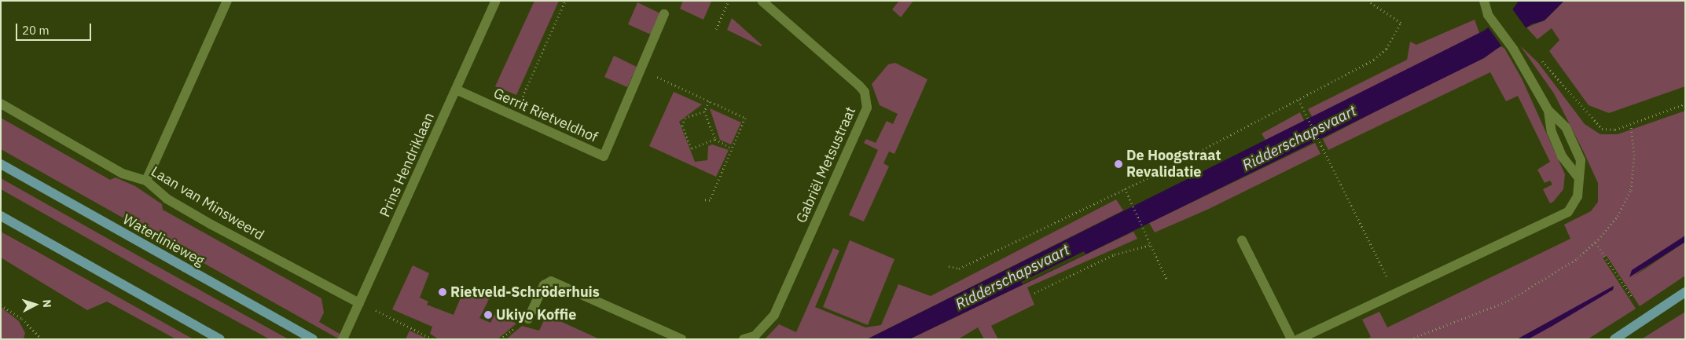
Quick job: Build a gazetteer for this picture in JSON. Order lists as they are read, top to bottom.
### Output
{
  "streets": {
    "main road": ["Waterlinieweg"],
    "street": [
      "Gerrit Rietveldhof",
      "Prins Hendriklaan",
      "Gabriël Metsustraat",
      "Laan van Minsweerd"
    ]
  },
  "crossings": [
    ["Gerrit Rietveldhof", "Prins Hendriklaan"],
    ["Prins Hendriklaan", "Laan van Minsweerd"]
  ],
  "water": ["Ridderschapsvaart"],
  "places": ["De Hoogstraat Revalidatie", "Rietveld-Schröderhuis", "Ukiyo Koffie"],
  "scale_bar": "20 m",
  "north": "right"
}
